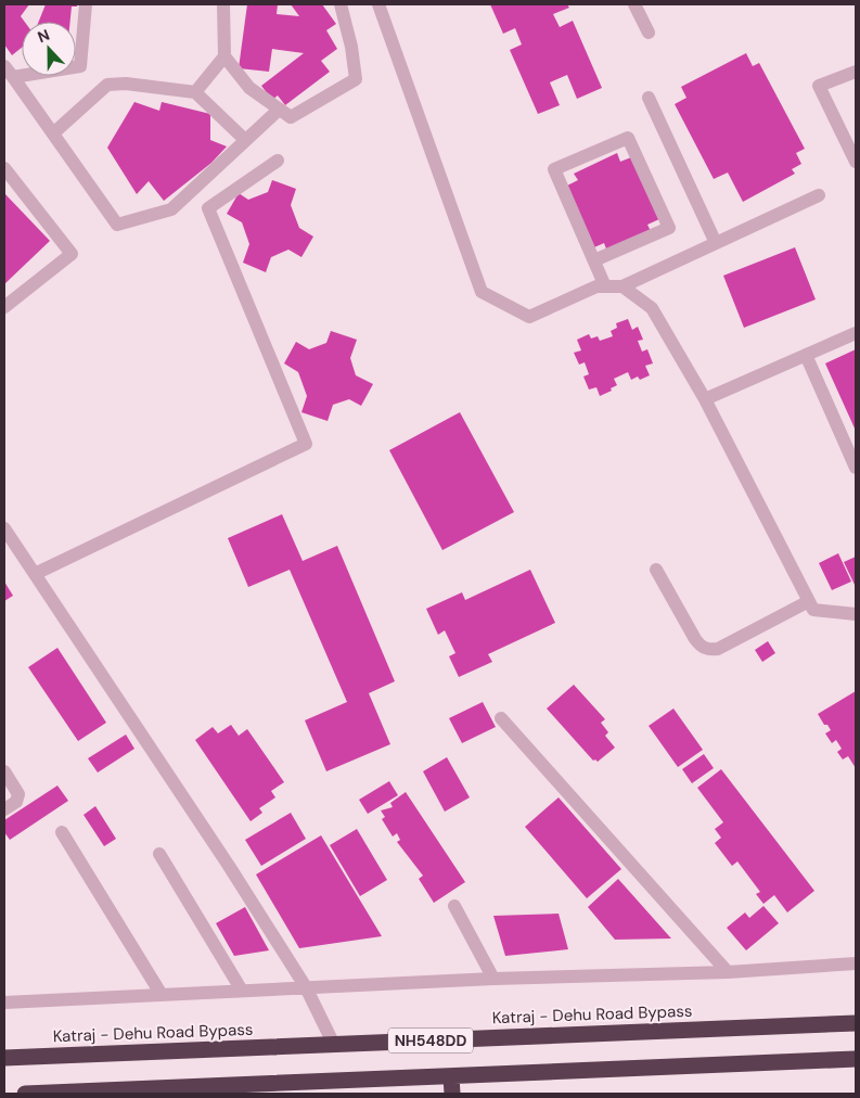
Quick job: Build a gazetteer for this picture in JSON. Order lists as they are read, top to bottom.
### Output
{
  "streets": {
    "highway": ["Katraj - Dehu Road Bypass", "NH548DD"]
  },
  "north": "top"
}
